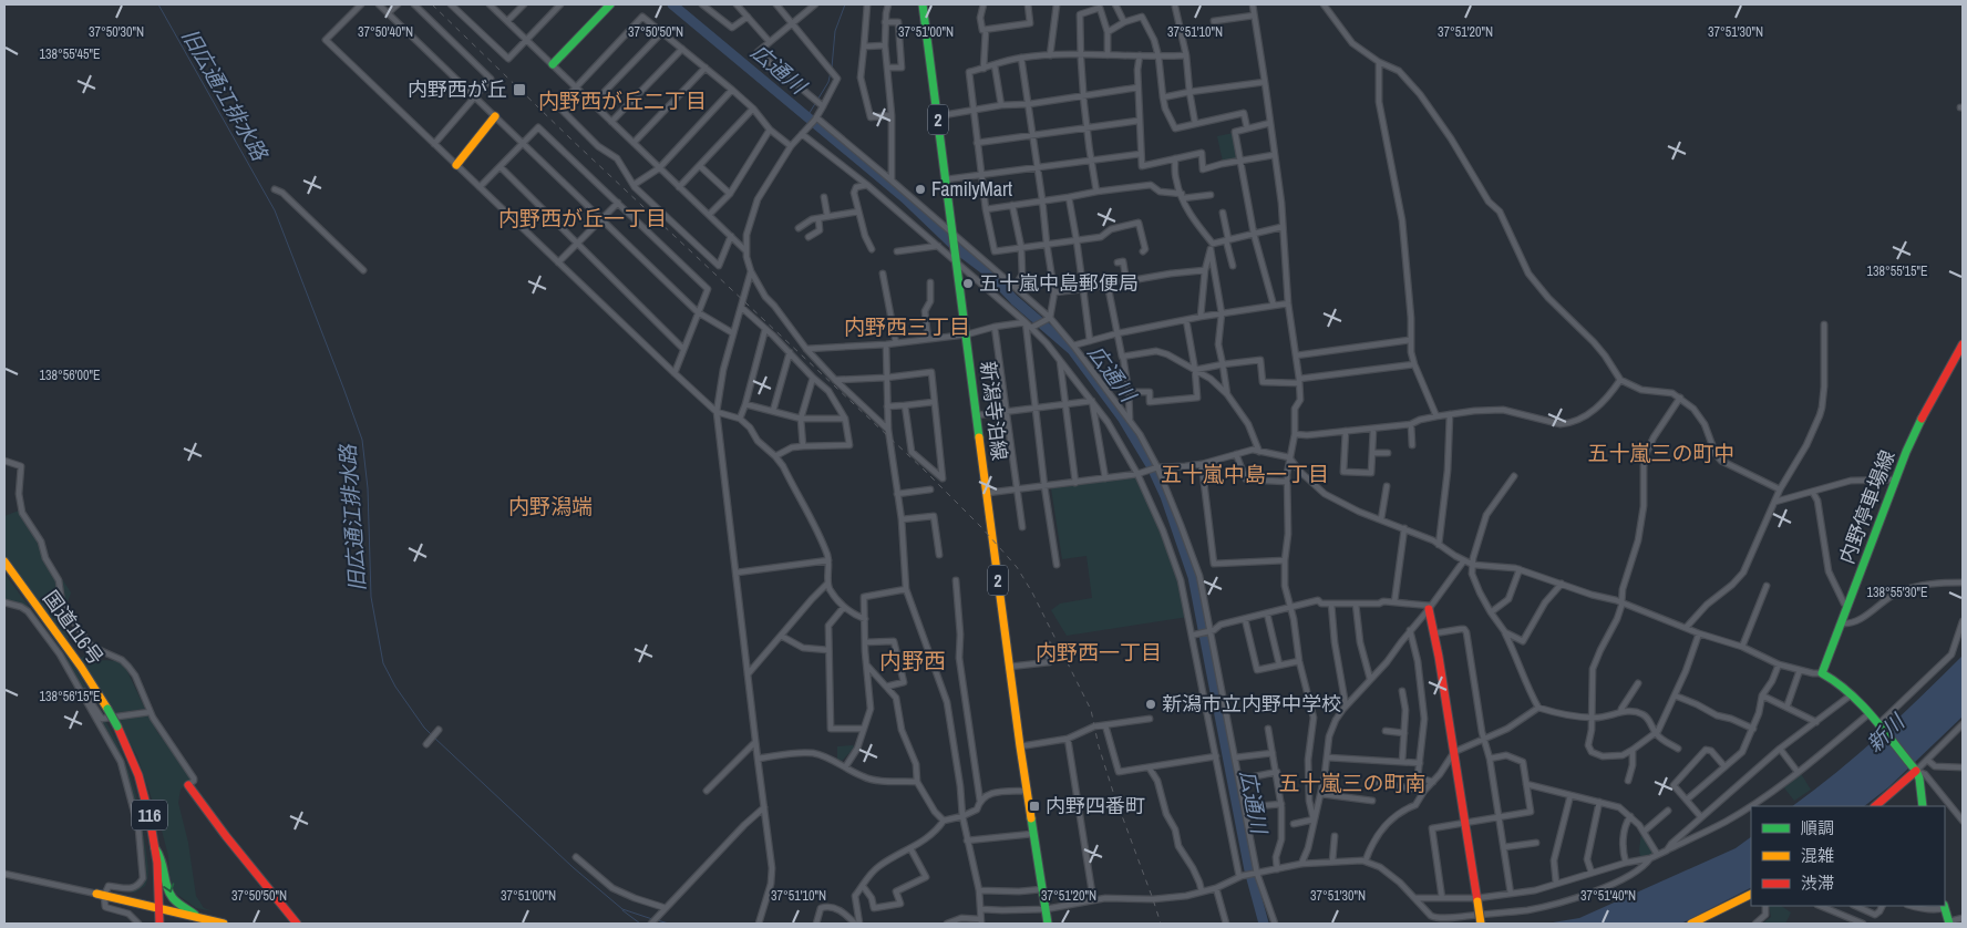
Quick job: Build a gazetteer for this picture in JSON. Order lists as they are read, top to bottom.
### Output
{
  "streets": {
    "main road": [
      "2",
      "新潟寺泊線",
      "内野停車場線",
      "国道116号",
      "116"
    ]
  },
  "crossings": [
    ["国道116号", "116"]
  ],
  "districts": [
    "内野西が丘二丁目",
    "内野西が丘一丁目",
    "内野西三丁目",
    "五十嵐三の町中",
    "五十嵐中島一丁目",
    "内野潟端",
    "内野西一丁目",
    "内野西",
    "五十嵐三の町南"
  ],
  "water": ["広通川", "旧広通江排水路", "新川"],
  "places": {
    "transit": ["内野西が丘", "内野四番町"],
    "other": ["FamilyMart", "五十嵐中島郵便局", "新潟市立内野中学校"]
  },
  "legend": ["順調", "混雑", "渋滞"],
  "coordinates": [
    "37°50'30\"N",
    "37°50'40\"N",
    "37°50'50\"N",
    "37°51'00\"N",
    "37°51'10\"N",
    "37°51'20\"N",
    "37°51'30\"N",
    "138°55'45\"E",
    "138°55'15\"E",
    "138°56'00\"E",
    "138°55'30\"E",
    "138°56'15\"E",
    "37°51'40\"N"
  ]
}
